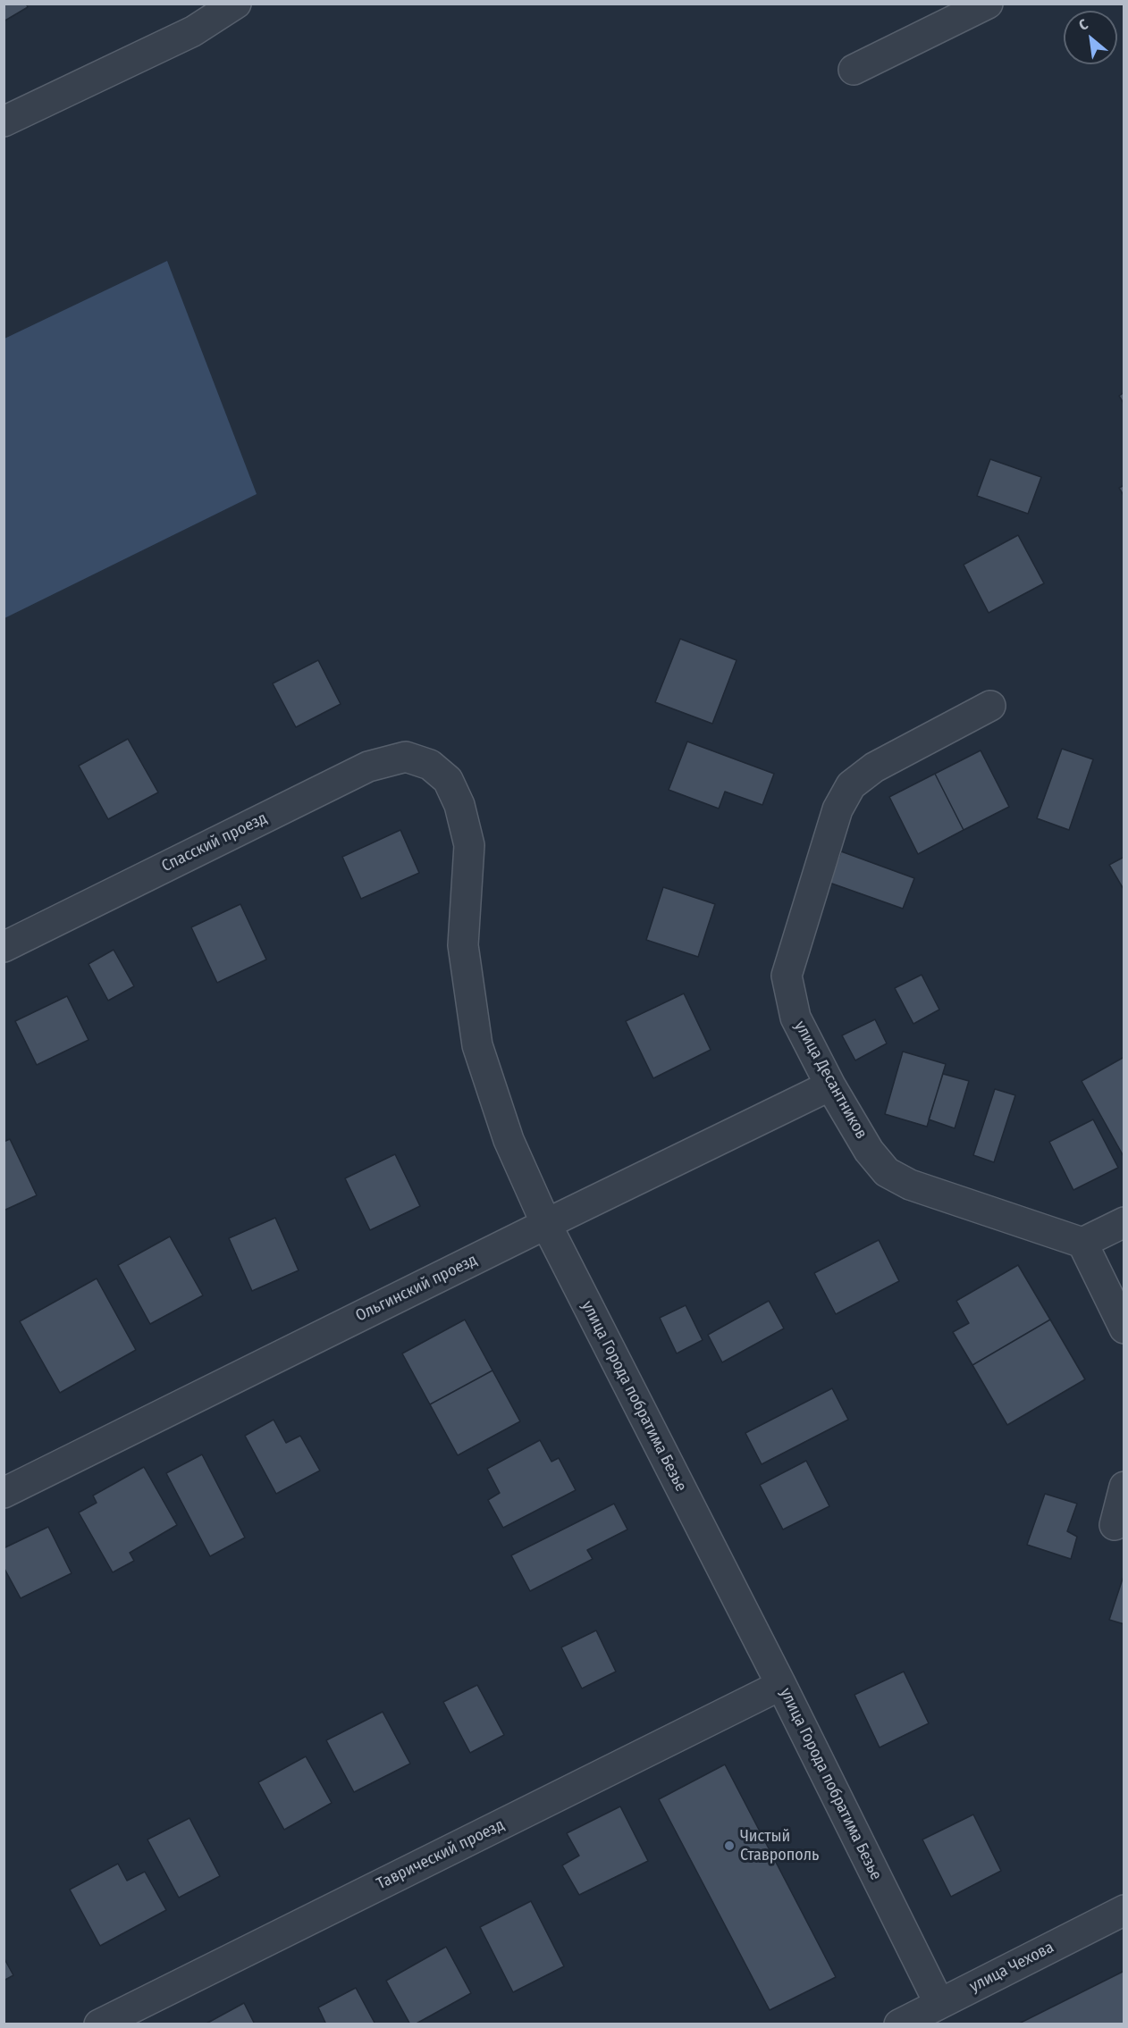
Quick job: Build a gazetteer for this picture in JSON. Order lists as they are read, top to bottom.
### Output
{
  "streets": {
    "street": [
      "Спасский проезд",
      "улица Десантников",
      "Ольгинский проезд",
      "улица Города побратима Безье",
      "Таврический проезд",
      "улица Чехова"
    ]
  },
  "crossings": [
    ["Спасский проезд", "улица Города побратима Безье"],
    ["улица Десантников", "Ольгинский проезд"],
    ["Ольгинский проезд", "улица Города побратима Безье"],
    ["улица Города побратима Безье", "Таврический проезд"],
    ["улица Города побратима Безье", "улица Чехова"]
  ],
  "places": ["Чистый Ставрополь"],
  "north": "top left"
}
